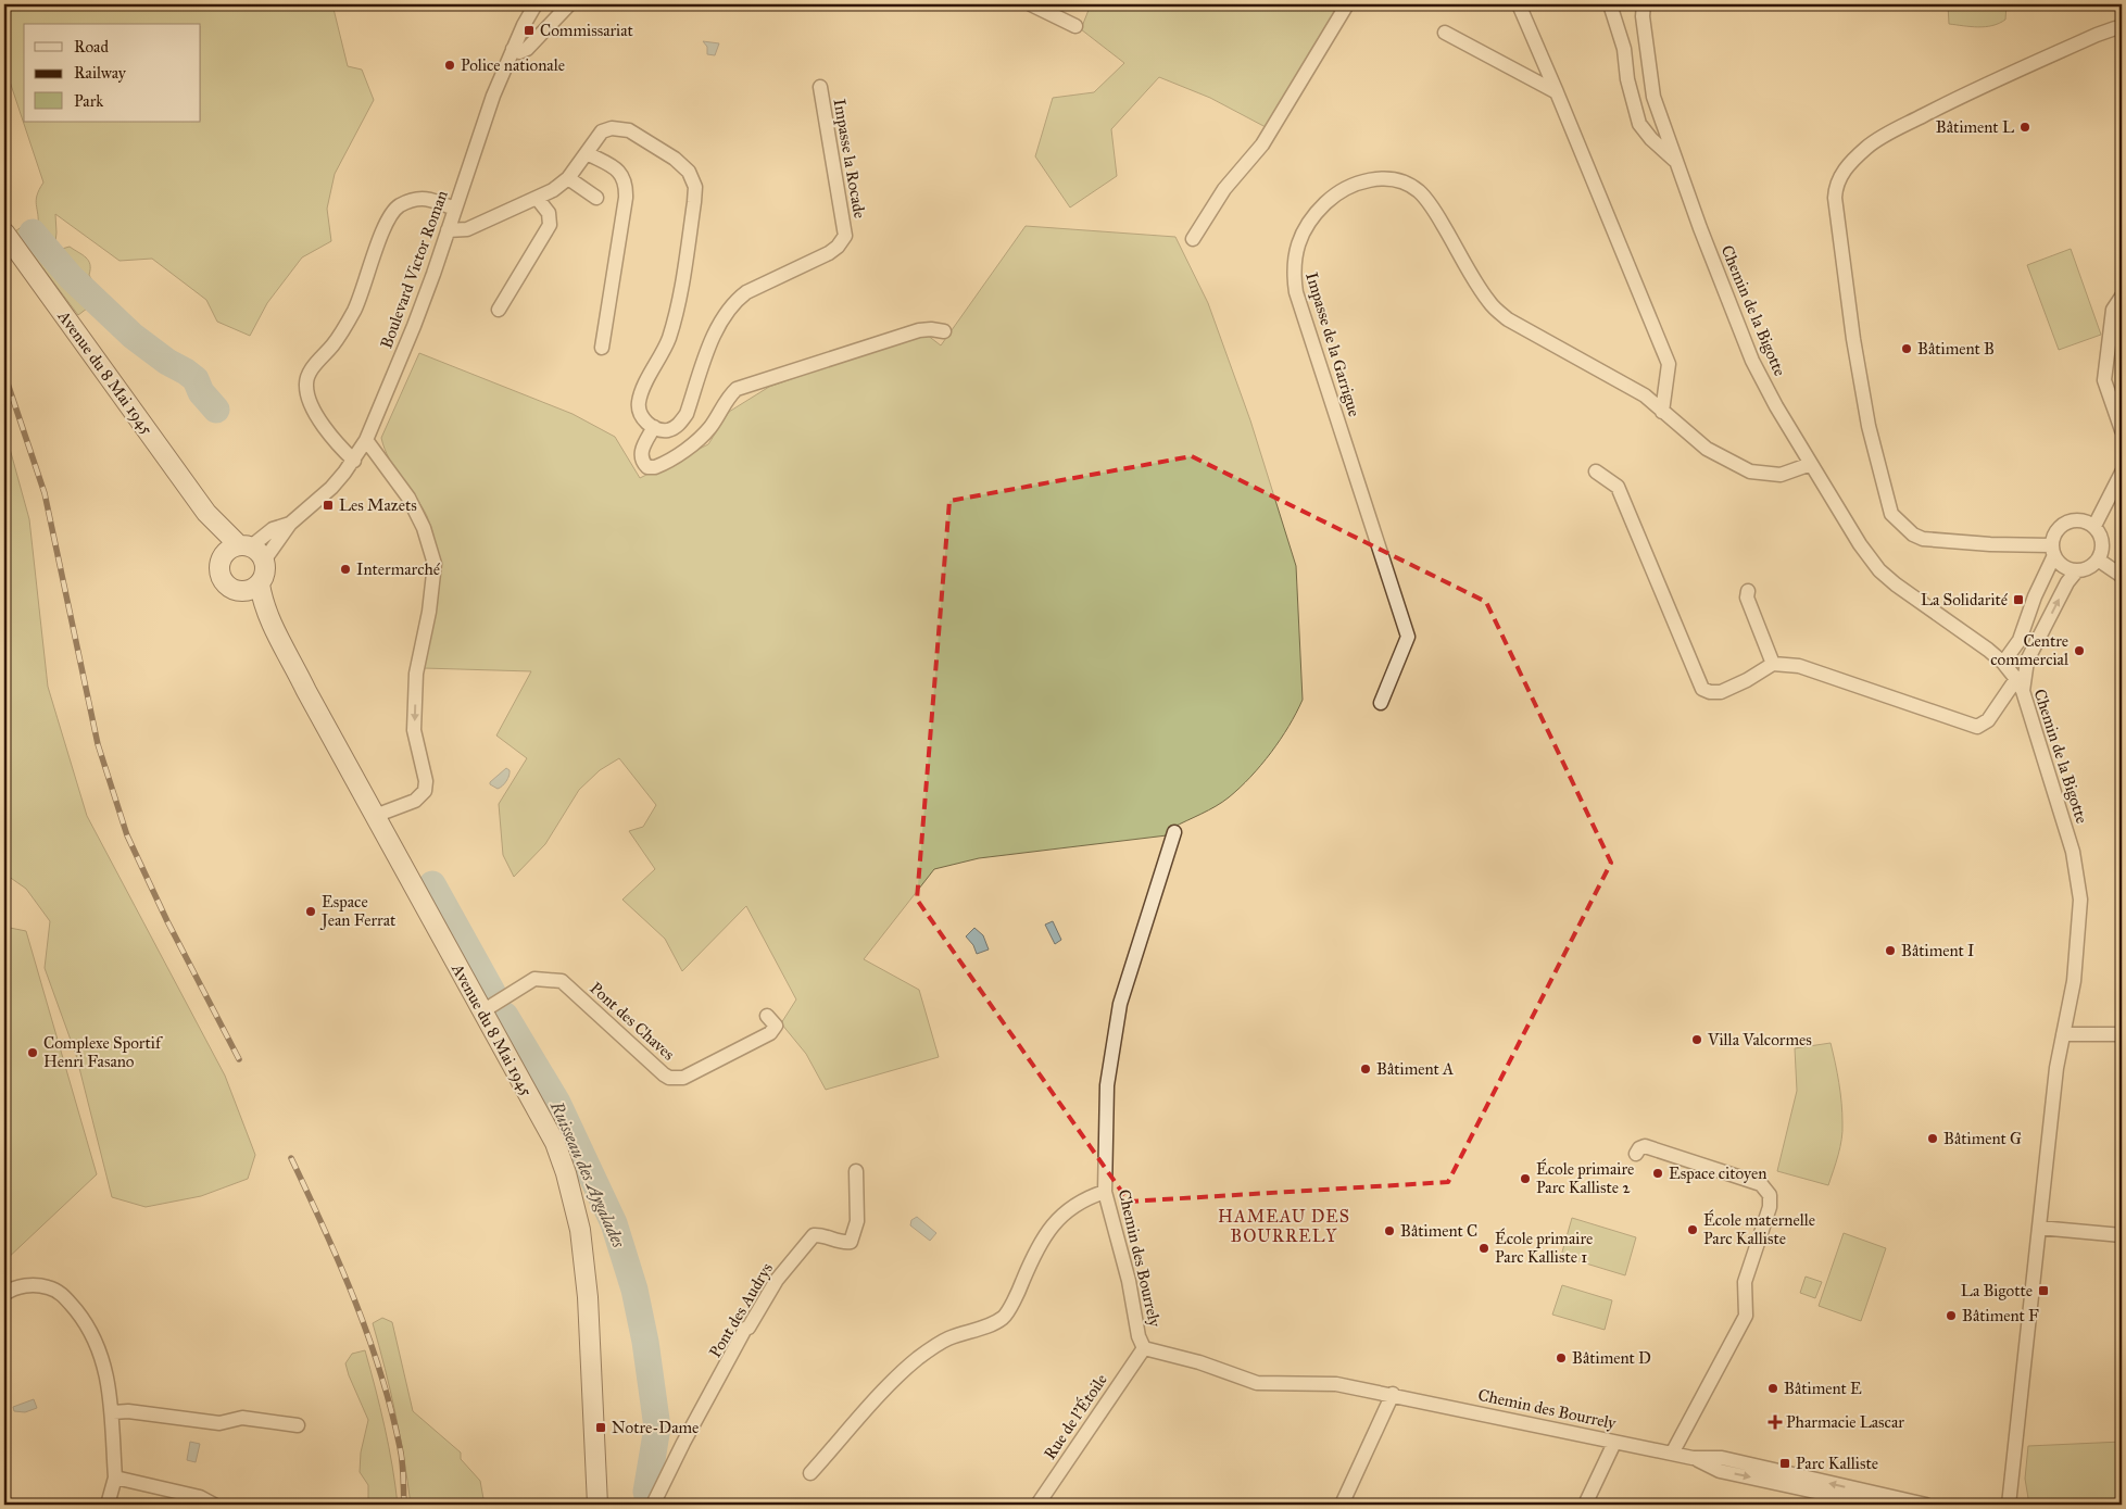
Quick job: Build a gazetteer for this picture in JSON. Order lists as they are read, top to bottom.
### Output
{
  "streets": {
    "main road": ["Avenue du 8 Mai 1945"],
    "street": [
      "Impasse la Rocade",
      "Boulevard Victor Roman",
      "Chemin de la Bigotte",
      "Impasse de la Garrigue",
      "Pont des Chaves",
      "Chemin des Bourrely",
      "Pont des Audrys",
      "Rue de l'Étoile"
    ]
  },
  "crossings": [
    ["Boulevard Victor Roman", "Avenue du 8 Mai 1945"],
    ["Chemin de la Bigotte", "Impasse de la Garrigue"],
    ["Avenue du 8 Mai 1945", "Pont des Chaves"],
    ["Chemin des Bourrely", "Rue de l'Étoile"]
  ],
  "districts": ["HAMEAU DES BOURRELY"],
  "water": ["Ruisseau des Aygalades"],
  "places": {
    "transit": [
      "Commissariat",
      "Les Mazets",
      "La Solidarité",
      "La Bigotte",
      "Notre-Dame",
      "Parc Kalliste"
    ],
    "other": [
      "Police nationale",
      "Bâtiment L",
      "Bâtiment B",
      "Intermarché",
      "Centre commercial",
      "Espace Jean Ferrat",
      "Bâtiment I",
      "Villa Valcormes",
      "Complexe Sportif Henri Fasano",
      "Bâtiment A",
      "Bâtiment G",
      "Espace citoyen",
      "École primaire Parc Kalliste 2",
      "École maternelle Parc Kalliste",
      "Bâtiment C",
      "École primaire Parc Kalliste 1",
      "Bâtiment F",
      "Bâtiment D",
      "Bâtiment E"
    ],
    "health": ["Pharmacie Lascar"]
  },
  "legend": ["Road", "Railway", "Park"]
}
